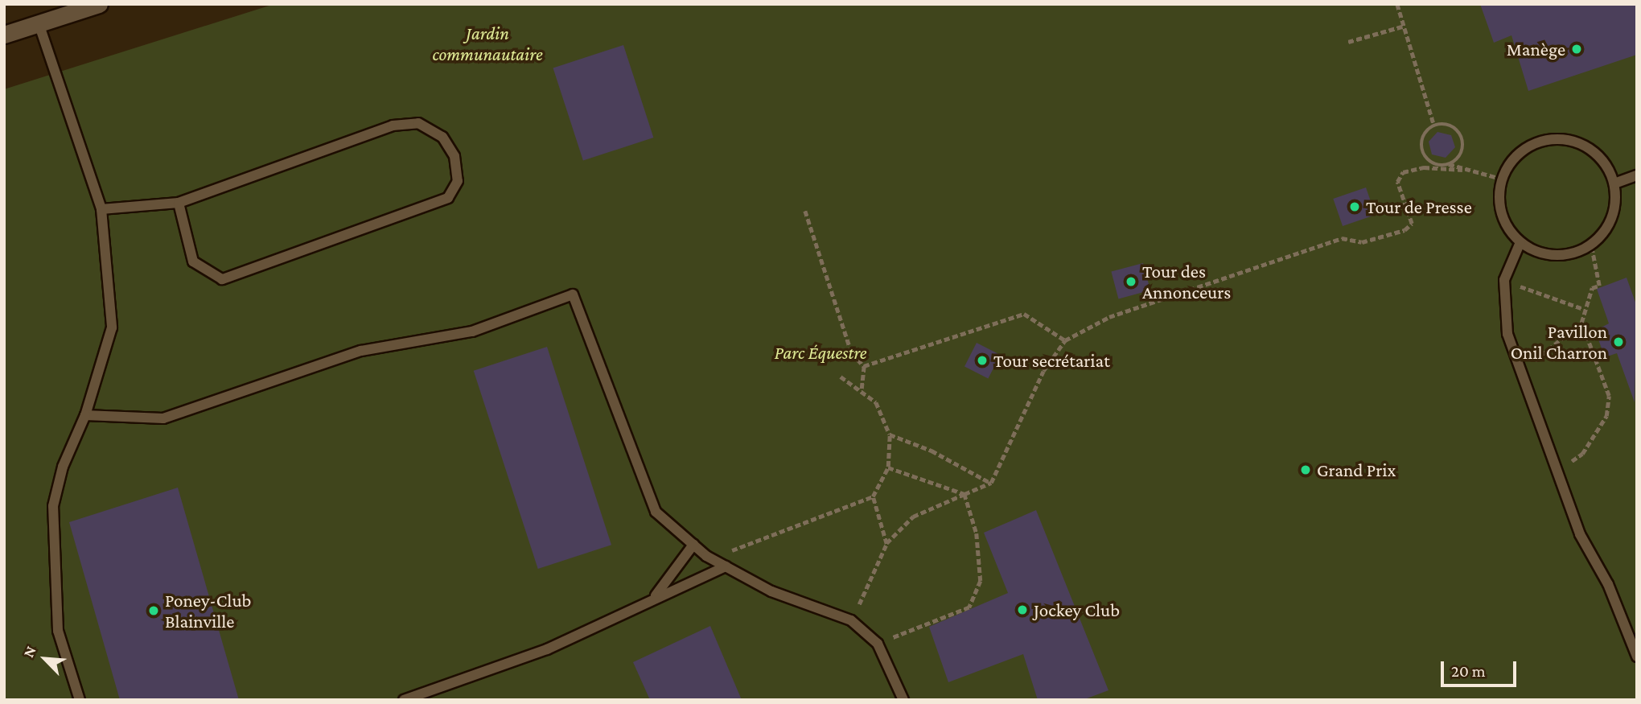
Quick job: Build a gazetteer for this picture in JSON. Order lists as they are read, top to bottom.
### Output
{
  "parks": ["Jardin communautaire", "Parc Équestre"],
  "places": [
    "Manège",
    "Tour de Presse",
    "Tour des Annonceurs",
    "Pavillon Onil Charron",
    "Tour secrétariat",
    "Grand Prix",
    "Jockey Club",
    "Poney-Club Blainville"
  ],
  "scale_bar": "20 m",
  "north": "top left"
}
